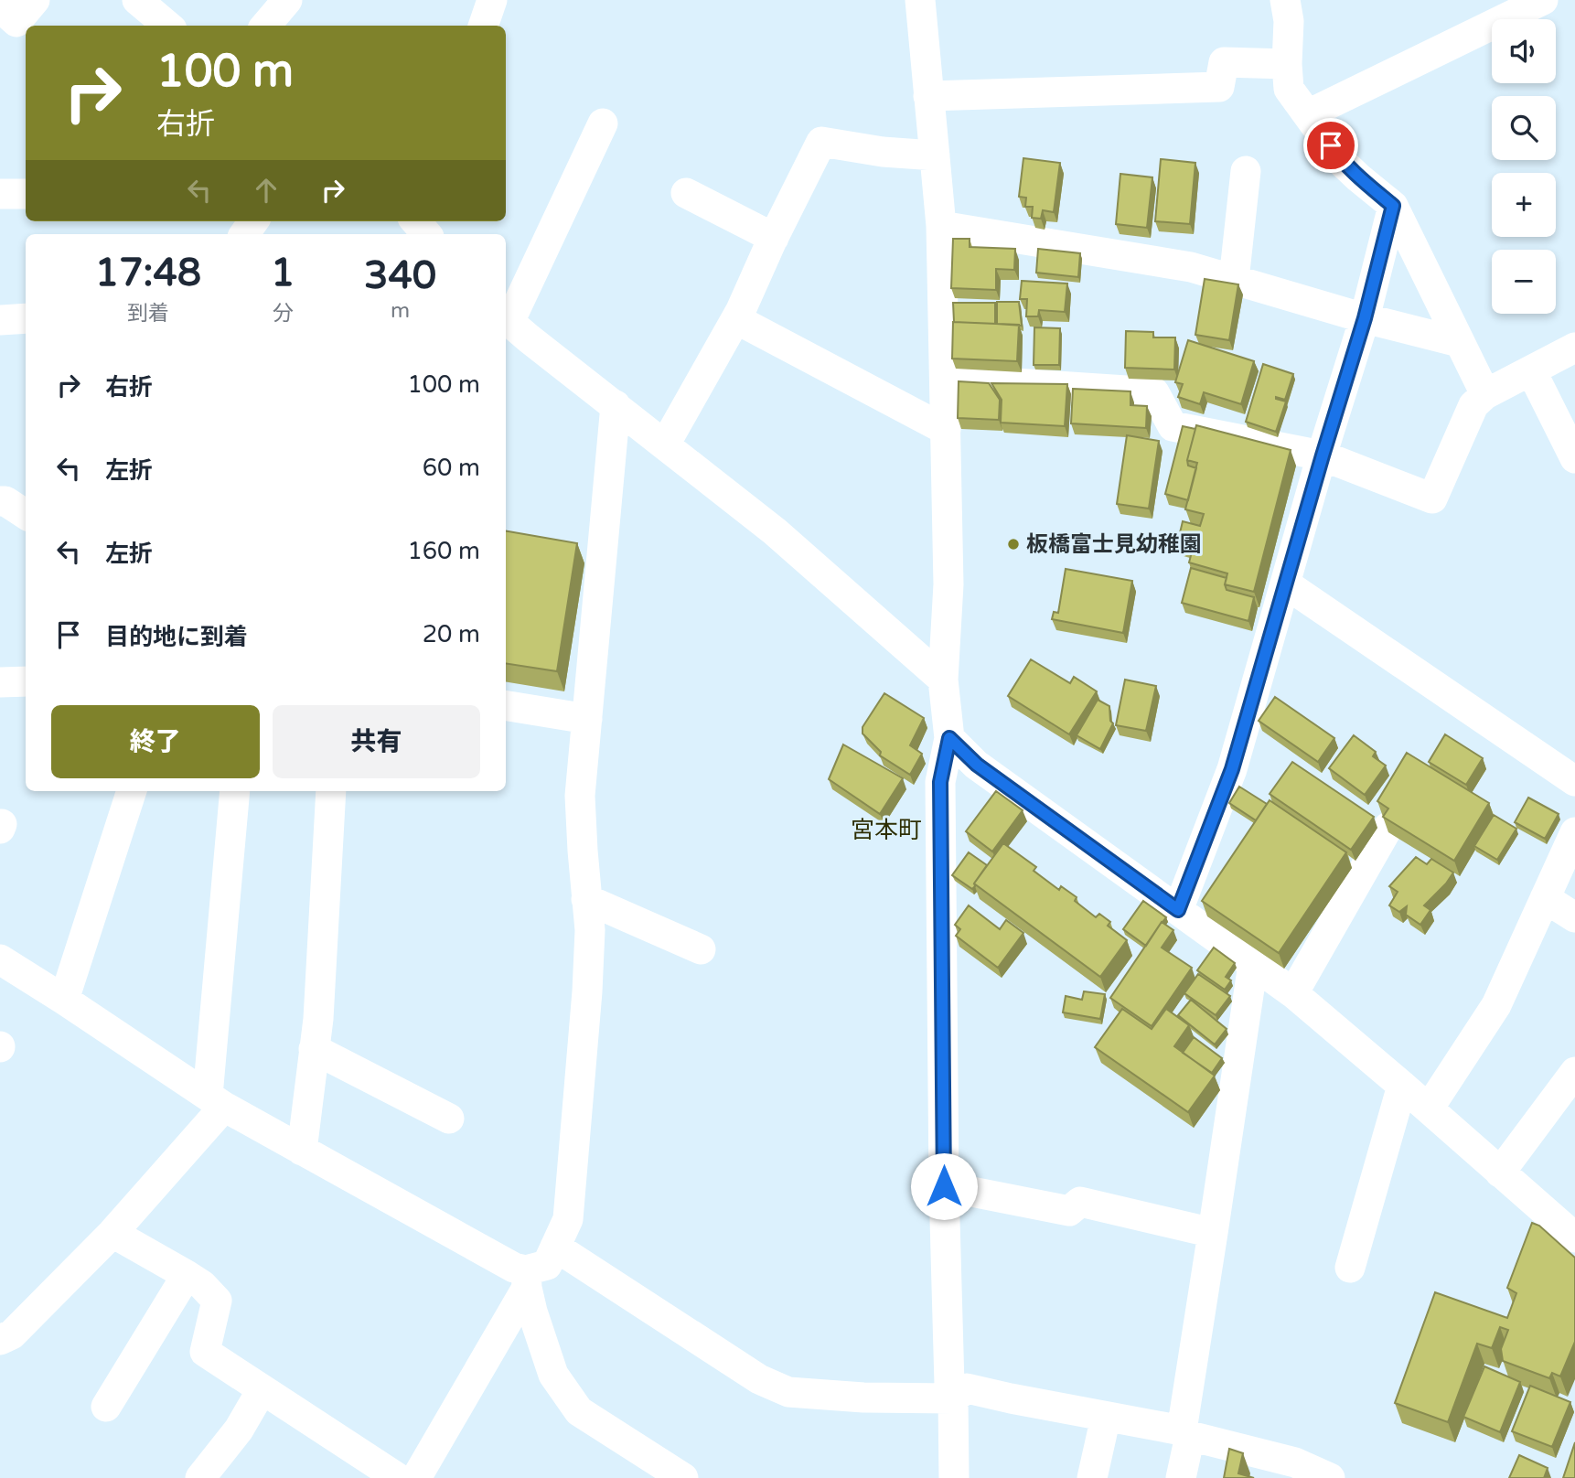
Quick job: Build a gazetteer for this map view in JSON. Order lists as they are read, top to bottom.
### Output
{
  "districts": ["宮本町"],
  "places": ["板橋富士見幼稚園"],
  "page": {
    "map_buttons": ["+", "−"],
    "turn": ["100 m", "右折"],
    "eta": [
      "17:48",
      "到着",
      "1",
      "分",
      "340",
      "m"
    ],
    "list": [
      {
        "name": "右折",
        "value": "100 m"
      },
      {
        "name": "左折",
        "value": "60 m"
      },
      {
        "name": "左折",
        "value": "160 m"
      },
      {
        "name": "目的地に到着",
        "value": "20 m"
      }
    ],
    "buttons": ["終了", "共有"]
  }
}
